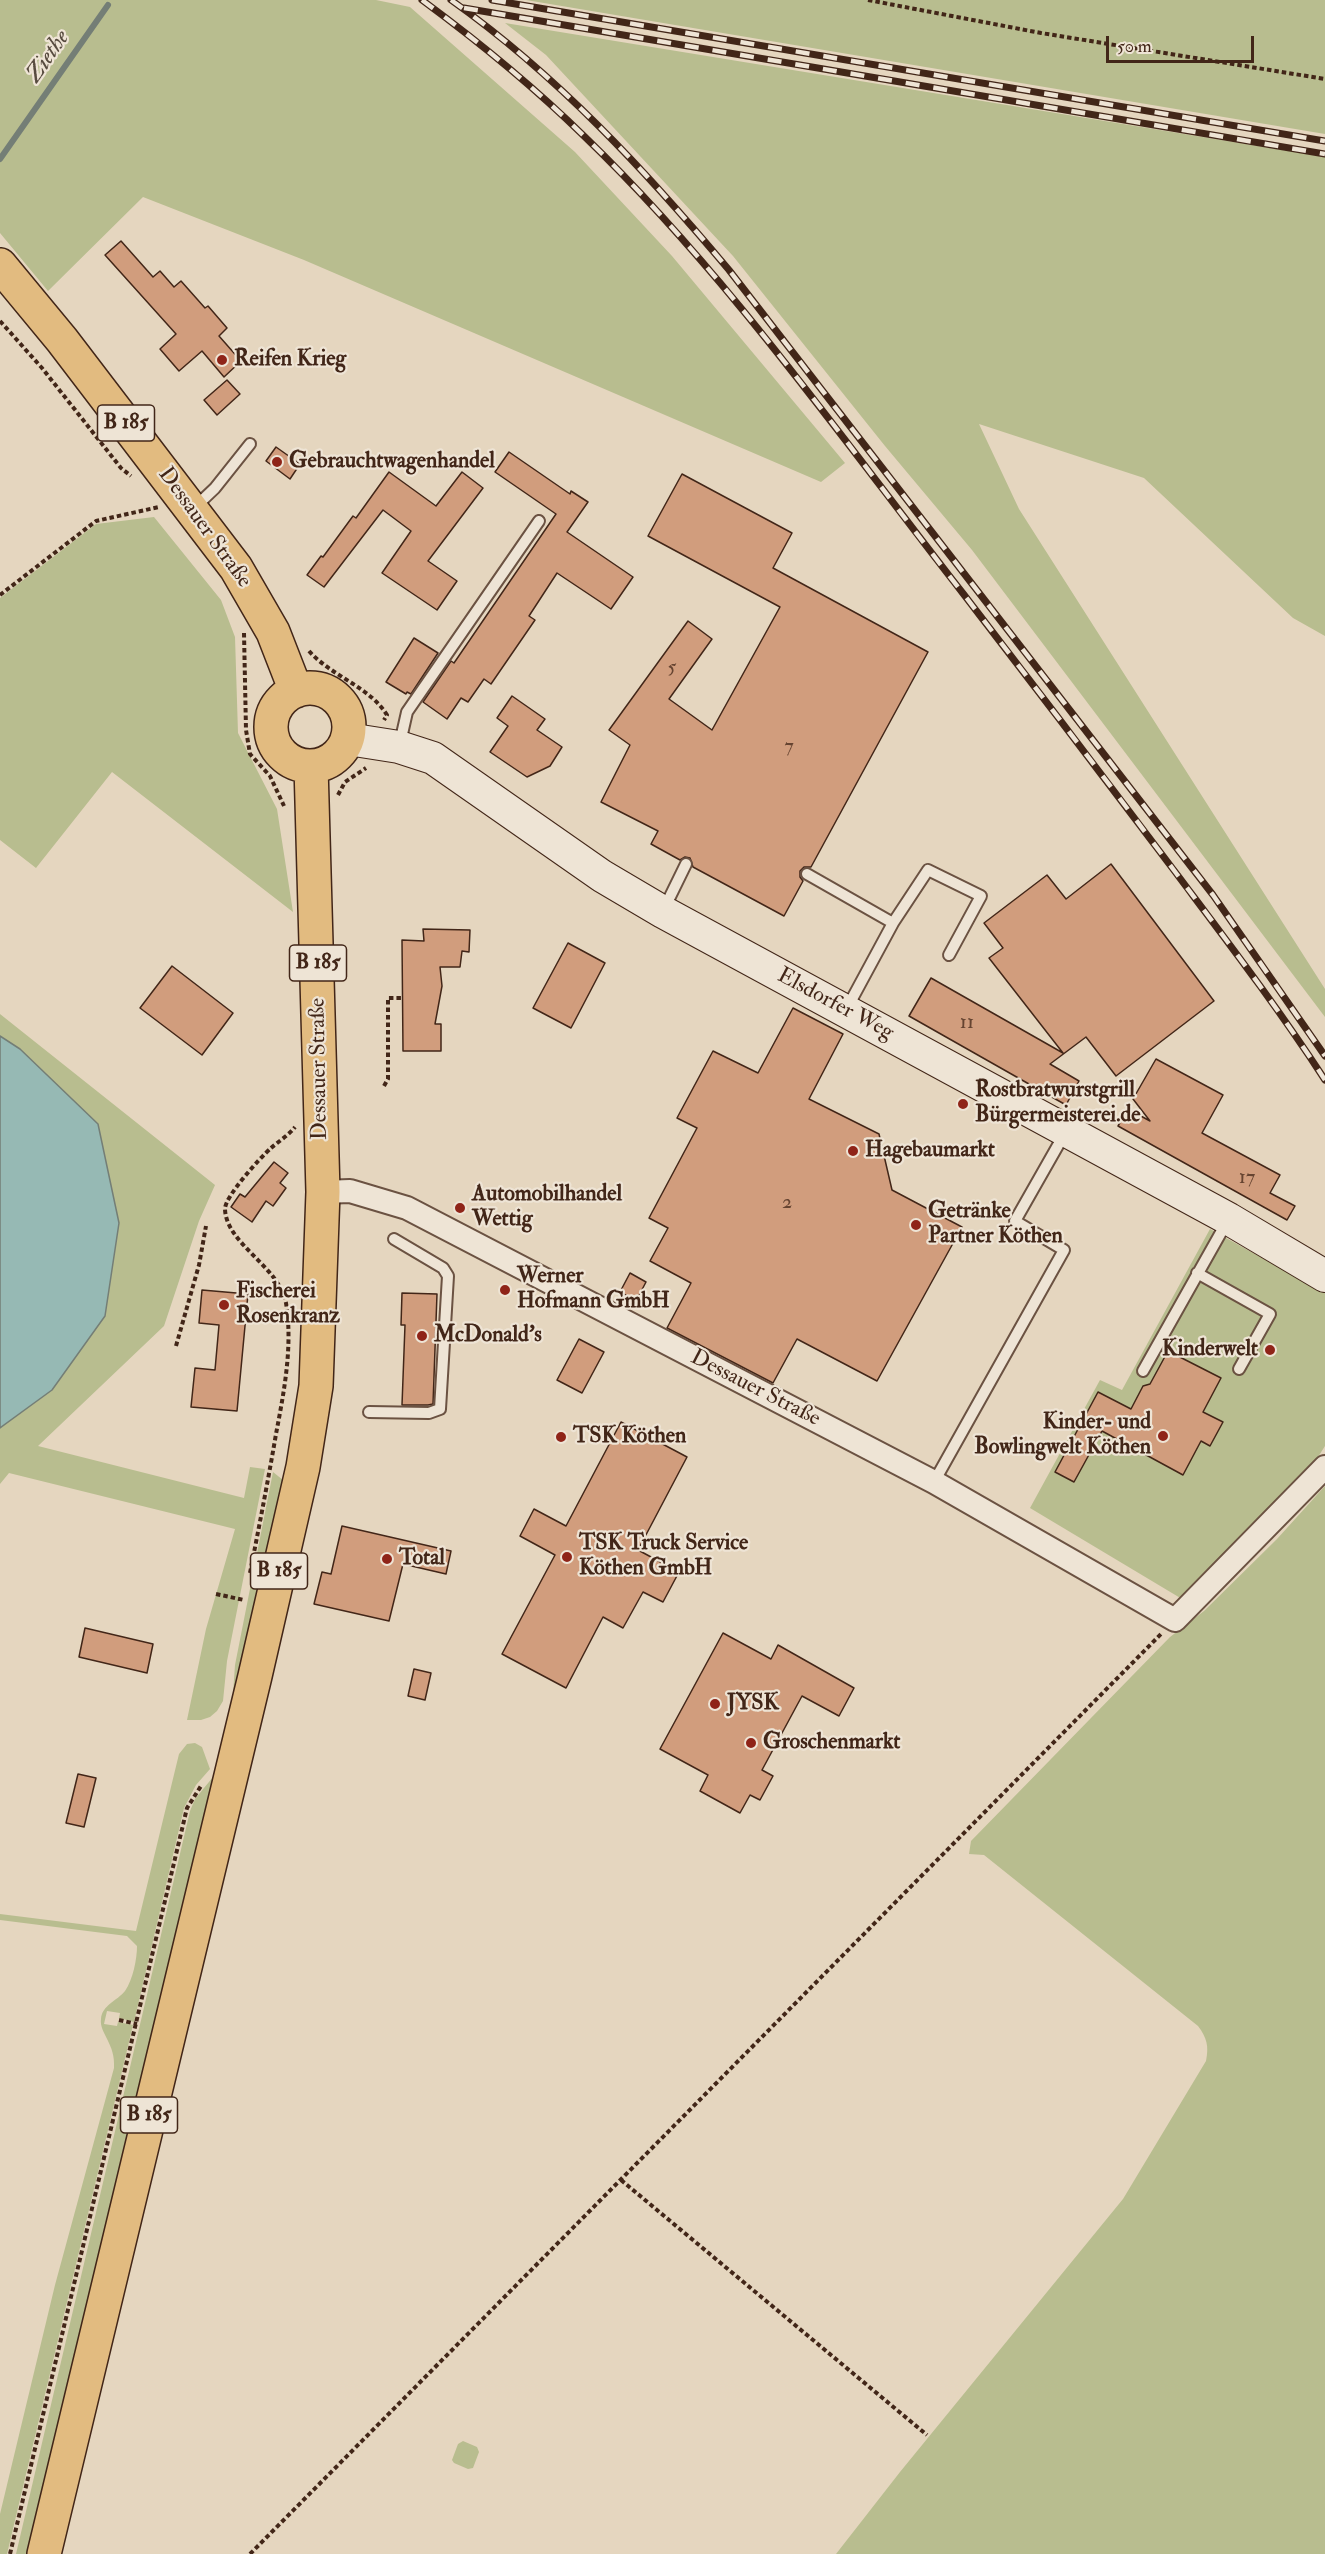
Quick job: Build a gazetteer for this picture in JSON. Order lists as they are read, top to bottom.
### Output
{
  "streets": {
    "main road": ["B 185", "Dessauer Straße"],
    "street": ["Elsdorfer Weg"]
  },
  "water": ["Ziethe"],
  "places": [
    "Reifen Krieg",
    "Gebrauchtwagenhandel",
    "Rostbratwurstgrill Bürgermeisterei.de",
    "Hagebaumarkt",
    "Automobilhandel Wettig",
    "Getränke Partner Köthen",
    "Werner Hofmann GmbH",
    "Fischerei Rosenkranz",
    "McDonald's",
    "Kinderwelt",
    "Kinder- und Bowlingwelt Köthen",
    "TSK Köthen",
    "TSK Truck Service Köthen GmbH",
    "Total",
    "JYSK",
    "Groschenmarkt"
  ],
  "house_numbers": [
    "5",
    "7",
    "11",
    "17",
    "2"
  ],
  "scale_bar": "50 m"
}
